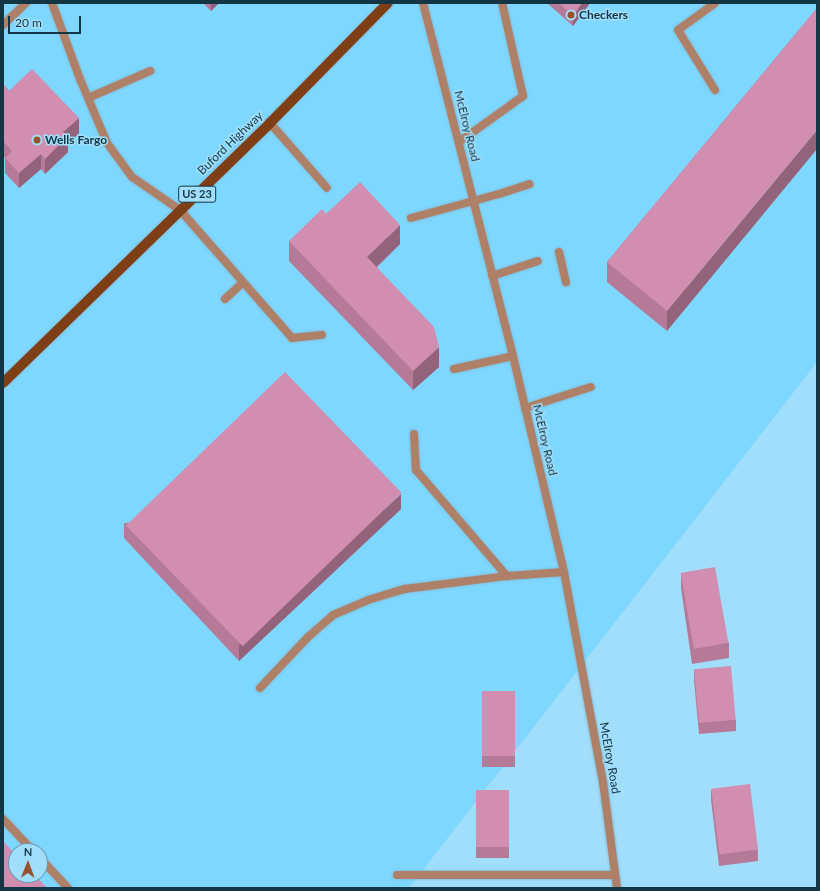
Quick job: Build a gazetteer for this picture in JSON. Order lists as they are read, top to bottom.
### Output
{
  "streets": {
    "main road": ["Buford Highway", "US 23"],
    "street": ["McElroy Road"]
  },
  "places": ["Checkers", "Wells Fargo"],
  "scale_bar": "20 m",
  "north": "top"
}
